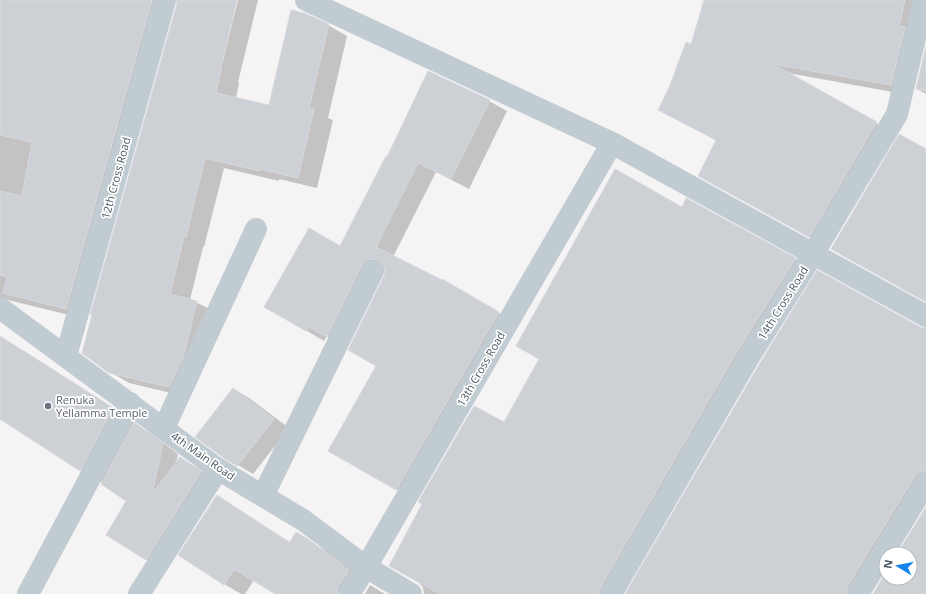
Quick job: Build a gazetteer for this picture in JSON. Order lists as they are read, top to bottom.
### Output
{
  "streets": {
    "street": [
      "12th Cross Road",
      "14th Cross Road",
      "13th Cross Road",
      "4th Main Road"
    ]
  },
  "crossings": [
    ["12th Cross Road", "4th Main Road"],
    ["13th Cross Road", "4th Main Road"]
  ],
  "places": ["Renuka Yellamma Temple"],
  "north": "left"
}
